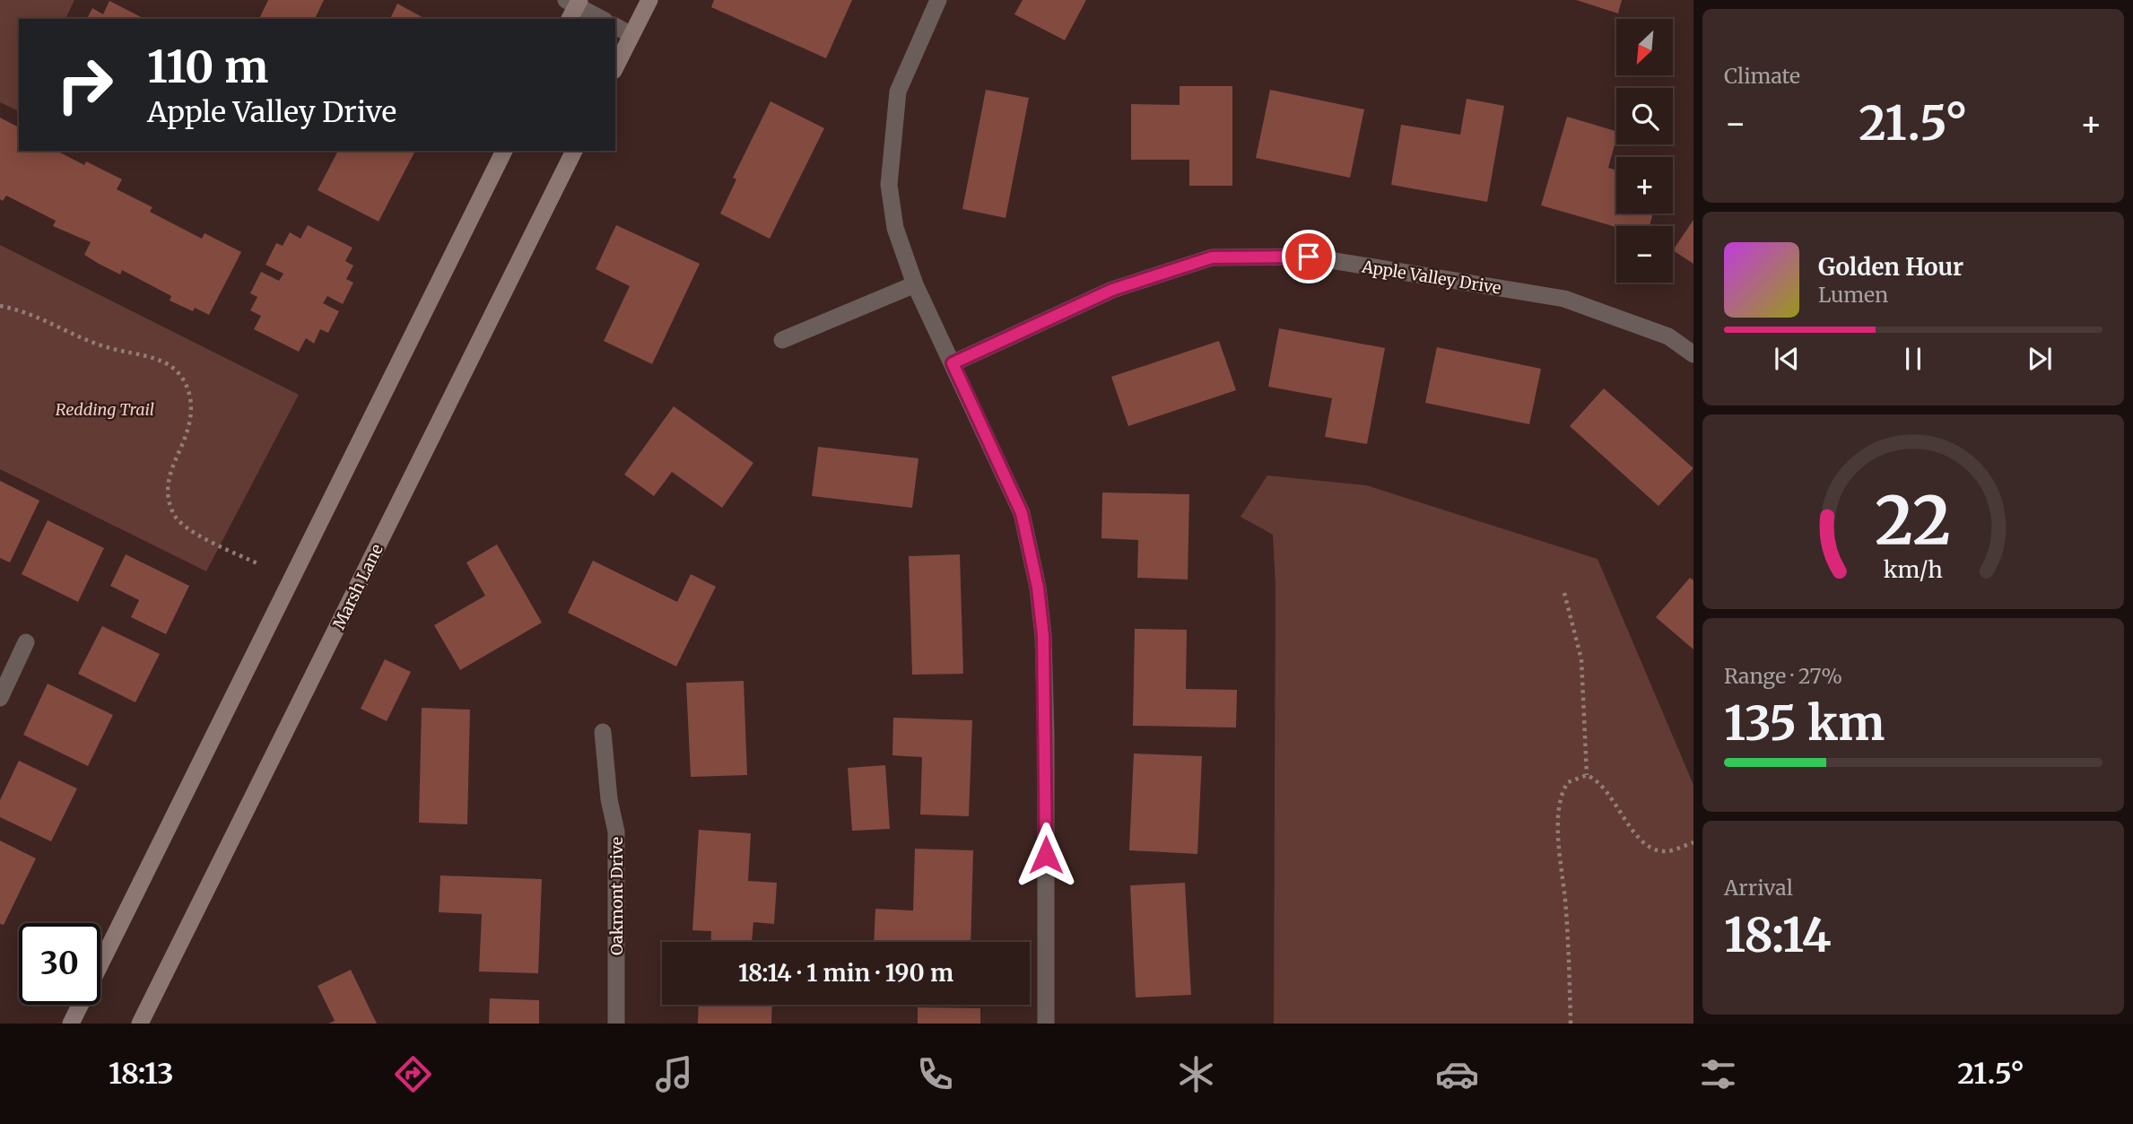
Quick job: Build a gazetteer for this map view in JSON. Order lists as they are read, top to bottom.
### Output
{
  "streets": {
    "main road": ["Marsh Lane"],
    "street": ["Apple Valley Drive", "Oakmont Drive"]
  },
  "parks": ["Redding Trail"],
  "north": "bottom left",
  "page": {
    "tile": [
      "Climate",
      ["Range · 27%", "135 km"],
      ["Arrival", "18:14"]
    ],
    "map_buttons": ["+", "−"],
    "turn": ["110 m", "Apple Valley Drive"],
    "heat": ["−", "21.5°", "+"],
    "song": ["Golden Hour", "Lumen"],
    "limit": "30",
    "trip": "18:14 · 1 min · 190 m",
    "tabs": ["18:13", "21.5°"],
    "gauge": ["22", "km/h"]
  }
}
